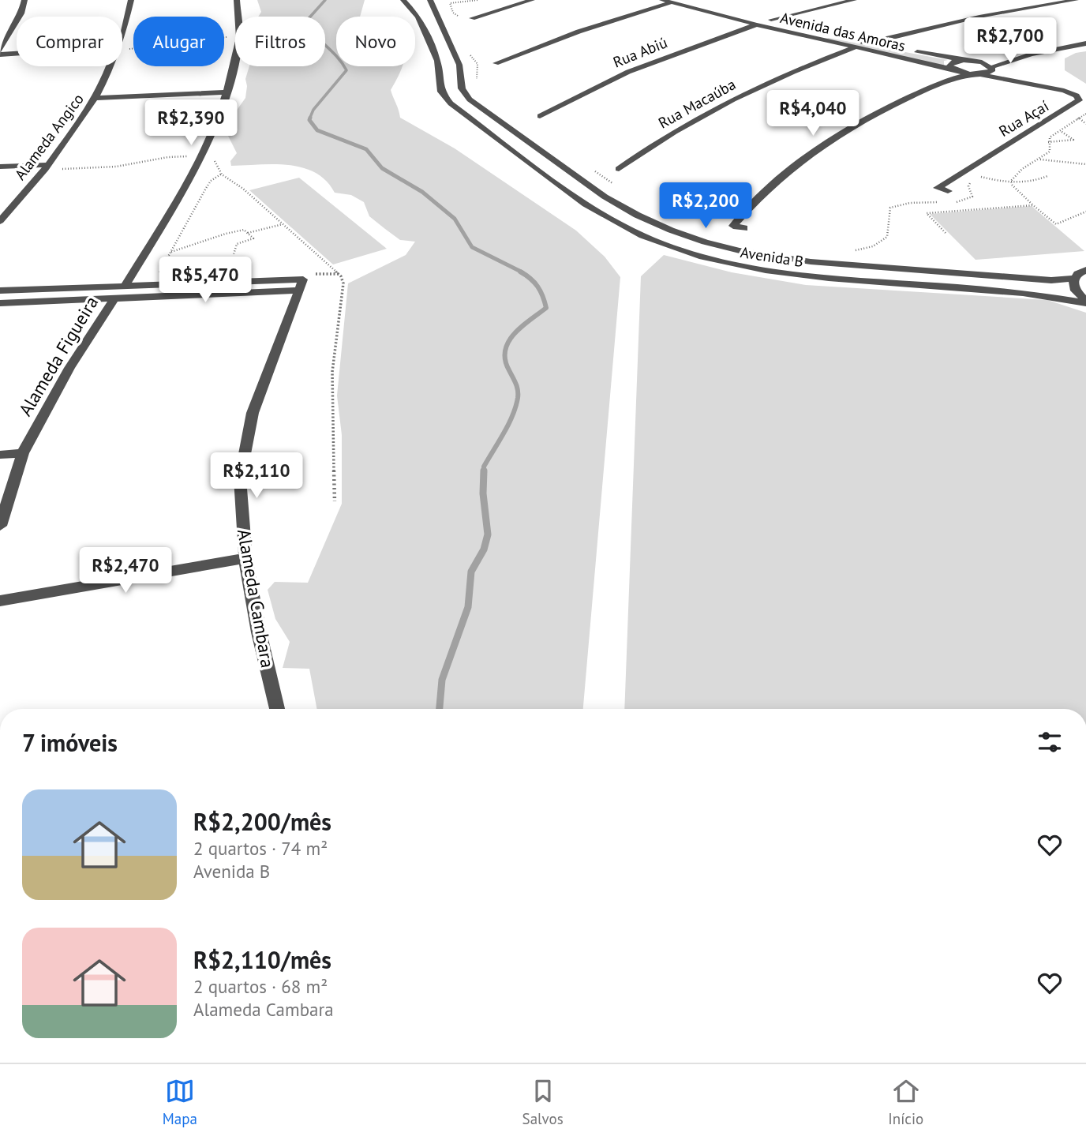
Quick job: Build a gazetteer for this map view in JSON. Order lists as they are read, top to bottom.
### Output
{
  "streets": {
    "street": [
      "Avenida das Amoras",
      "Rua Abiú",
      "Rua Macaúba",
      "Rua Açaí",
      "Alameda Angico",
      "Avenida B",
      "Alameda Figueira",
      "Alameda Cambara"
    ]
  },
  "crossings": [
    ["Avenida das Amoras", "Rua Abiú"],
    ["Avenida das Amoras", "Rua Macaúba"],
    ["Avenida das Amoras", "Rua Açaí"]
  ],
  "page": {
    "chip": [
      "Comprar",
      "Alugar",
      "Filtros",
      "Novo"
    ],
    "price": [
      "R$2,700",
      "R$4,040",
      "R$2,390",
      "R$2,200",
      "R$5,470",
      "R$2,110",
      "R$2,470"
    ],
    "heading": "7 imóveis",
    "list": [
      {
        "name": "R$2,200/mês",
        "note": "2 quartos · 74 m² · Avenida B"
      },
      {
        "name": "R$2,110/mês",
        "note": "2 quartos · 68 m² · Alameda Cambara"
      }
    ],
    "tabs": ["Mapa", "Salvos", "Início"]
  }
}
